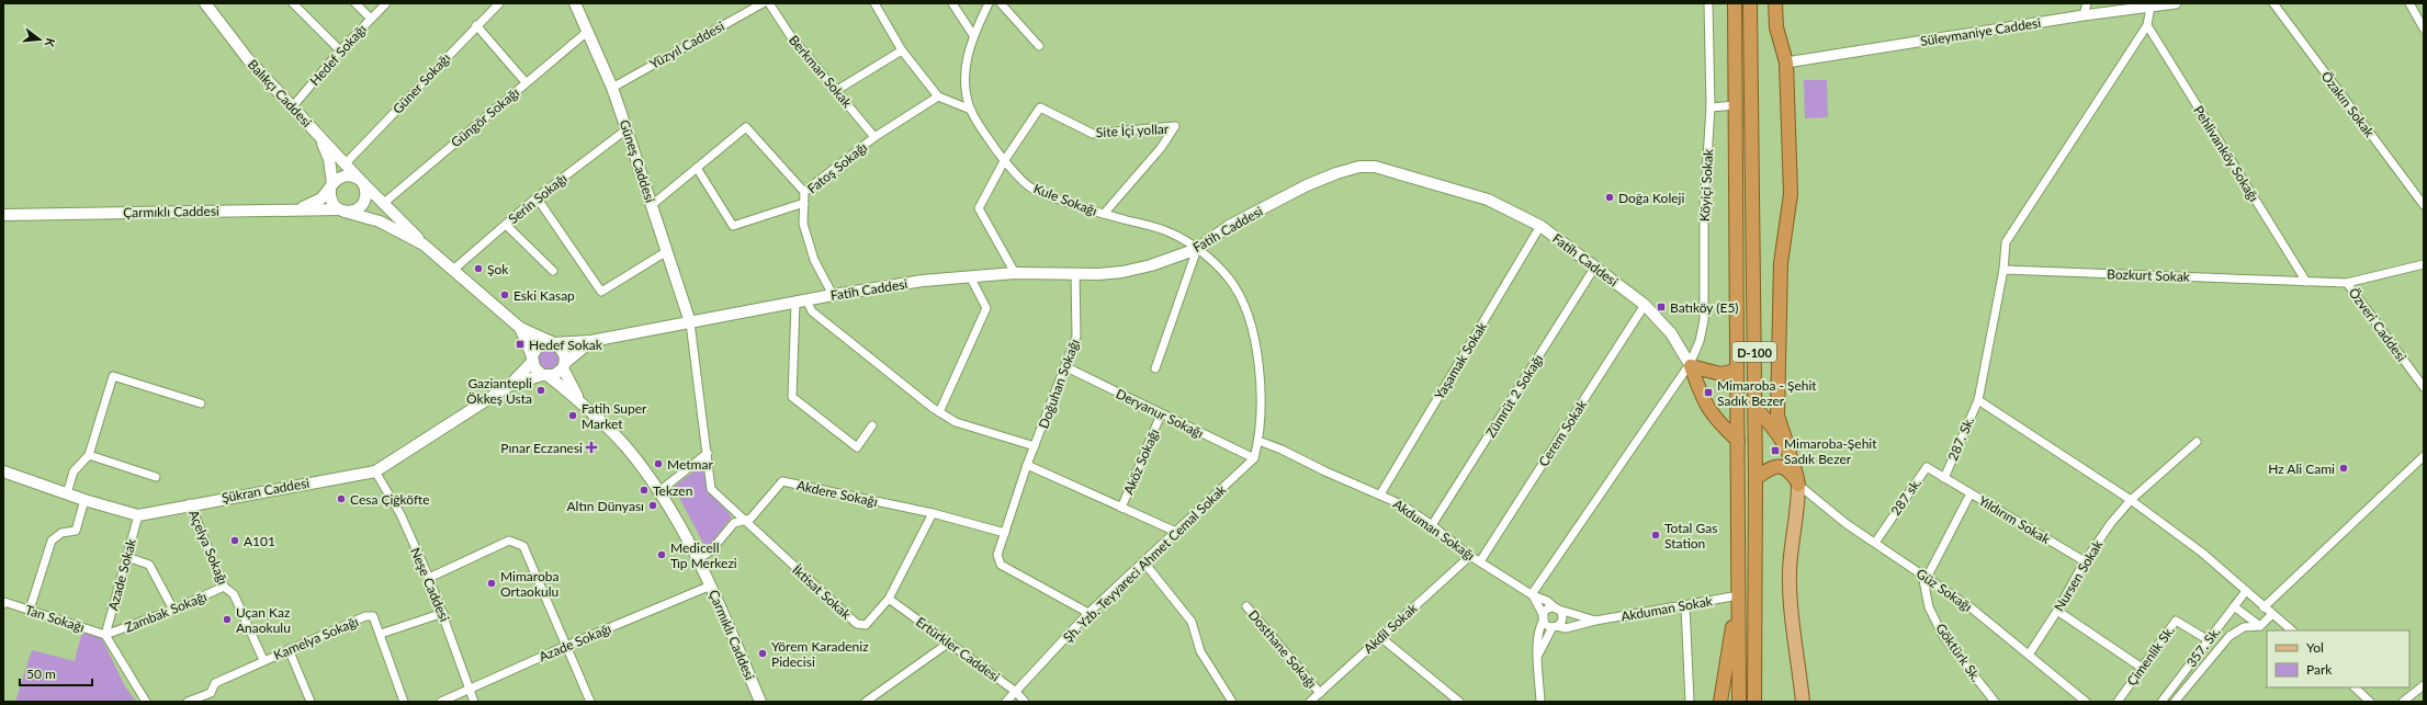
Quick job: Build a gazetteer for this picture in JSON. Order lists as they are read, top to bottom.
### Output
{
  "streets": {
    "highway": ["D-100"],
    "main road": [
      "Balıkçı Caddesi",
      "Güneş Caddesi",
      "Çarmıklı Caddesi",
      "Fatih Caddesi",
      "Şükran Caddesi"
    ],
    "street": [
      "Süleymaniye Caddesi",
      "Yüzyıl Caddesi",
      "Hedef Sokağı",
      "Berkman Sokak",
      "Güner Sokağı",
      "Özakın Sokak",
      "Güngör Sokağı",
      "Site İçi yollar",
      "Pehlivanköy Sokağı",
      "Fatoş Sokağı",
      "Köyiçi Sokak",
      "Serin Sokağı",
      "Kule Sokağı",
      "Bozkurt Sokak",
      "Özveri Caddesi",
      "Yaşamak Sokak",
      "Doğuhan Sokağı",
      "Zümrüt 2 Sokağı",
      "Deryanur Sokağı",
      "Cerem Sokak",
      "287. Sk.",
      "Aköz Sokağı",
      "Akdere Sokağı",
      "287 sk.",
      "Yıldırım Sokak",
      "Akduman Sokağı",
      "Açelya Sokağı",
      "Şh. Yzb. Teyyareci Ahmet Cemal Sokak",
      "Azade Sokak",
      "Nursen Sokak",
      "Neşe Caddesi",
      "Güz Sokağı",
      "İktisat Sokak",
      "Akduman Sokak",
      "Zambak Sokağı",
      "Tan Sokağı",
      "Akdil Sokak",
      "Kamelya Sokağı",
      "Azade Sokağı",
      "357. Sk.",
      "Ertürkler Caddesi",
      "Dosthane Sokağı",
      "Göktürk Sk.",
      "Çimenlik Sk."
    ]
  },
  "crossings": [
    ["Yüzyıl Caddesi", "Güneş Caddesi"],
    ["Hedef Sokağı", "Balıkçı Caddesi"],
    ["Berkman Sokak", "Fatoş Sokağı"],
    ["Güner Sokağı", "Balıkçı Caddesi"],
    ["Balıkçı Caddesi", "Güngör Sokağı"],
    ["Balıkçı Caddesi", "Çarmıklı Caddesi"],
    ["Güngör Sokağı", "Güneş Caddesi"],
    ["Site İçi yollar", "Kule Sokağı"],
    ["Pehlivanköy Sokağı", "Bozkurt Sokak"],
    ["Güneş Caddesi", "Serin Sokağı"],
    ["Güneş Caddesi", "Fatih Caddesi"],
    ["Güneş Caddesi", "İktisat Sokak"],
    ["Fatoş Sokağı", "Fatih Caddesi"],
    ["Köyiçi Sokak", "Fatih Caddesi"],
    ["Köyiçi Sokak", "Akduman Sokağı"],
    ["Serin Sokağı", "Çarmıklı Caddesi"],
    ["Kule Sokağı", "Fatih Caddesi"],
    ["Kule Sokağı", "Akduman Sokağı"],
    ["Çarmıklı Caddesi", "Akdere Sokağı"],
    ["Çarmıklı Caddesi", "Azade Sokağı"],
    ["Fatih Caddesi", "Yaşamak Sokak"],
    ["Fatih Caddesi", "Doğuhan Sokağı"],
    ["Fatih Caddesi", "Zümrüt 2 Sokağı"],
    ["Fatih Caddesi", "Cerem Sokak"],
    ["Fatih Caddesi", "İktisat Sokak"],
    ["Bozkurt Sokak", "Özveri Caddesi"],
    ["D-100", "Akduman Sokak"],
    ["Yaşamak Sokak", "Akduman Sokağı"],
    ["Doğuhan Sokağı", "Deryanur Sokağı"],
    ["Doğuhan Sokağı", "Akdere Sokağı"],
    ["Doğuhan Sokağı", "Şh. Yzb. Teyyareci Ahmet Cemal Sokak"],
    ["Zümrüt 2 Sokağı", "Akduman Sokağı"],
    ["Deryanur Sokağı", "Aköz Sokağı"],
    ["Deryanur Sokağı", "Şh. Yzb. Teyyareci Ahmet Cemal Sokak"],
    ["Cerem Sokak", "Akduman Sokağı"],
    ["287. Sk.", "287 sk."],
    ["287. Sk.", "Yıldırım Sokak"],
    ["Şükran Caddesi", "Açelya Sokağı"],
    ["Şükran Caddesi", "Azade Sokak"],
    ["Şükran Caddesi", "Neşe Caddesi"],
    ["Akdere Sokağı", "İktisat Sokak"],
    ["287 sk.", "Yıldırım Sokak"],
    ["287 sk.", "Güz Sokağı"],
    ["Yıldırım Sokak", "Nursen Sokak"],
    ["Akduman Sokağı", "Akduman Sokak"],
    ["Akduman Sokağı", "Akdil Sokak"],
    ["Açelya Sokağı", "Zambak Sokağı"],
    ["Açelya Sokağı", "Kamelya Sokağı"],
    ["Şh. Yzb. Teyyareci Ahmet Cemal Sokak", "Ertürkler Caddesi"],
    ["Azade Sokak", "Zambak Sokağı"],
    ["Azade Sokak", "Tan Sokağı"],
    ["Nursen Sokak", "Güz Sokağı"],
    ["Neşe Caddesi", "Azade Sokağı"],
    ["Güz Sokağı", "Göktürk Sk."],
    ["İktisat Sokak", "Ertürkler Caddesi"],
    ["Zambak Sokağı", "Tan Sokağı"],
    ["Akdil Sokak", "Dosthane Sokağı"],
    ["357. Sk.", "Çimenlik Sk."]
  ],
  "places": {
    "other": [
      "Doğa Koleji",
      "Şok",
      "Eski Kasap",
      "Gaziantepli Ökkeş Usta",
      "Fatih Super Market",
      "Metmar",
      "Hz Ali Cami",
      "Tekzen",
      "Cesa Çiğköfte",
      "Altın Dünyası",
      "Total Gas Station",
      "A101",
      "Medicell Tıp Merkezi",
      "Mimaroba Ortaokulu",
      "Uçan Kaz Anaokulu",
      "Yörem Karadeniz Pidecisi"
    ],
    "transit": [
      "Batıköy (E5)",
      "Hedef Sokak",
      "Mimaroba - Şehit Sadık Bezer",
      "Mimaroba-Şehit Sadık Bezer"
    ],
    "health": ["Pınar Eczanesi"]
  },
  "legend": ["Yol", "Park"],
  "scale_bar": "50 m",
  "north": "right"
}
